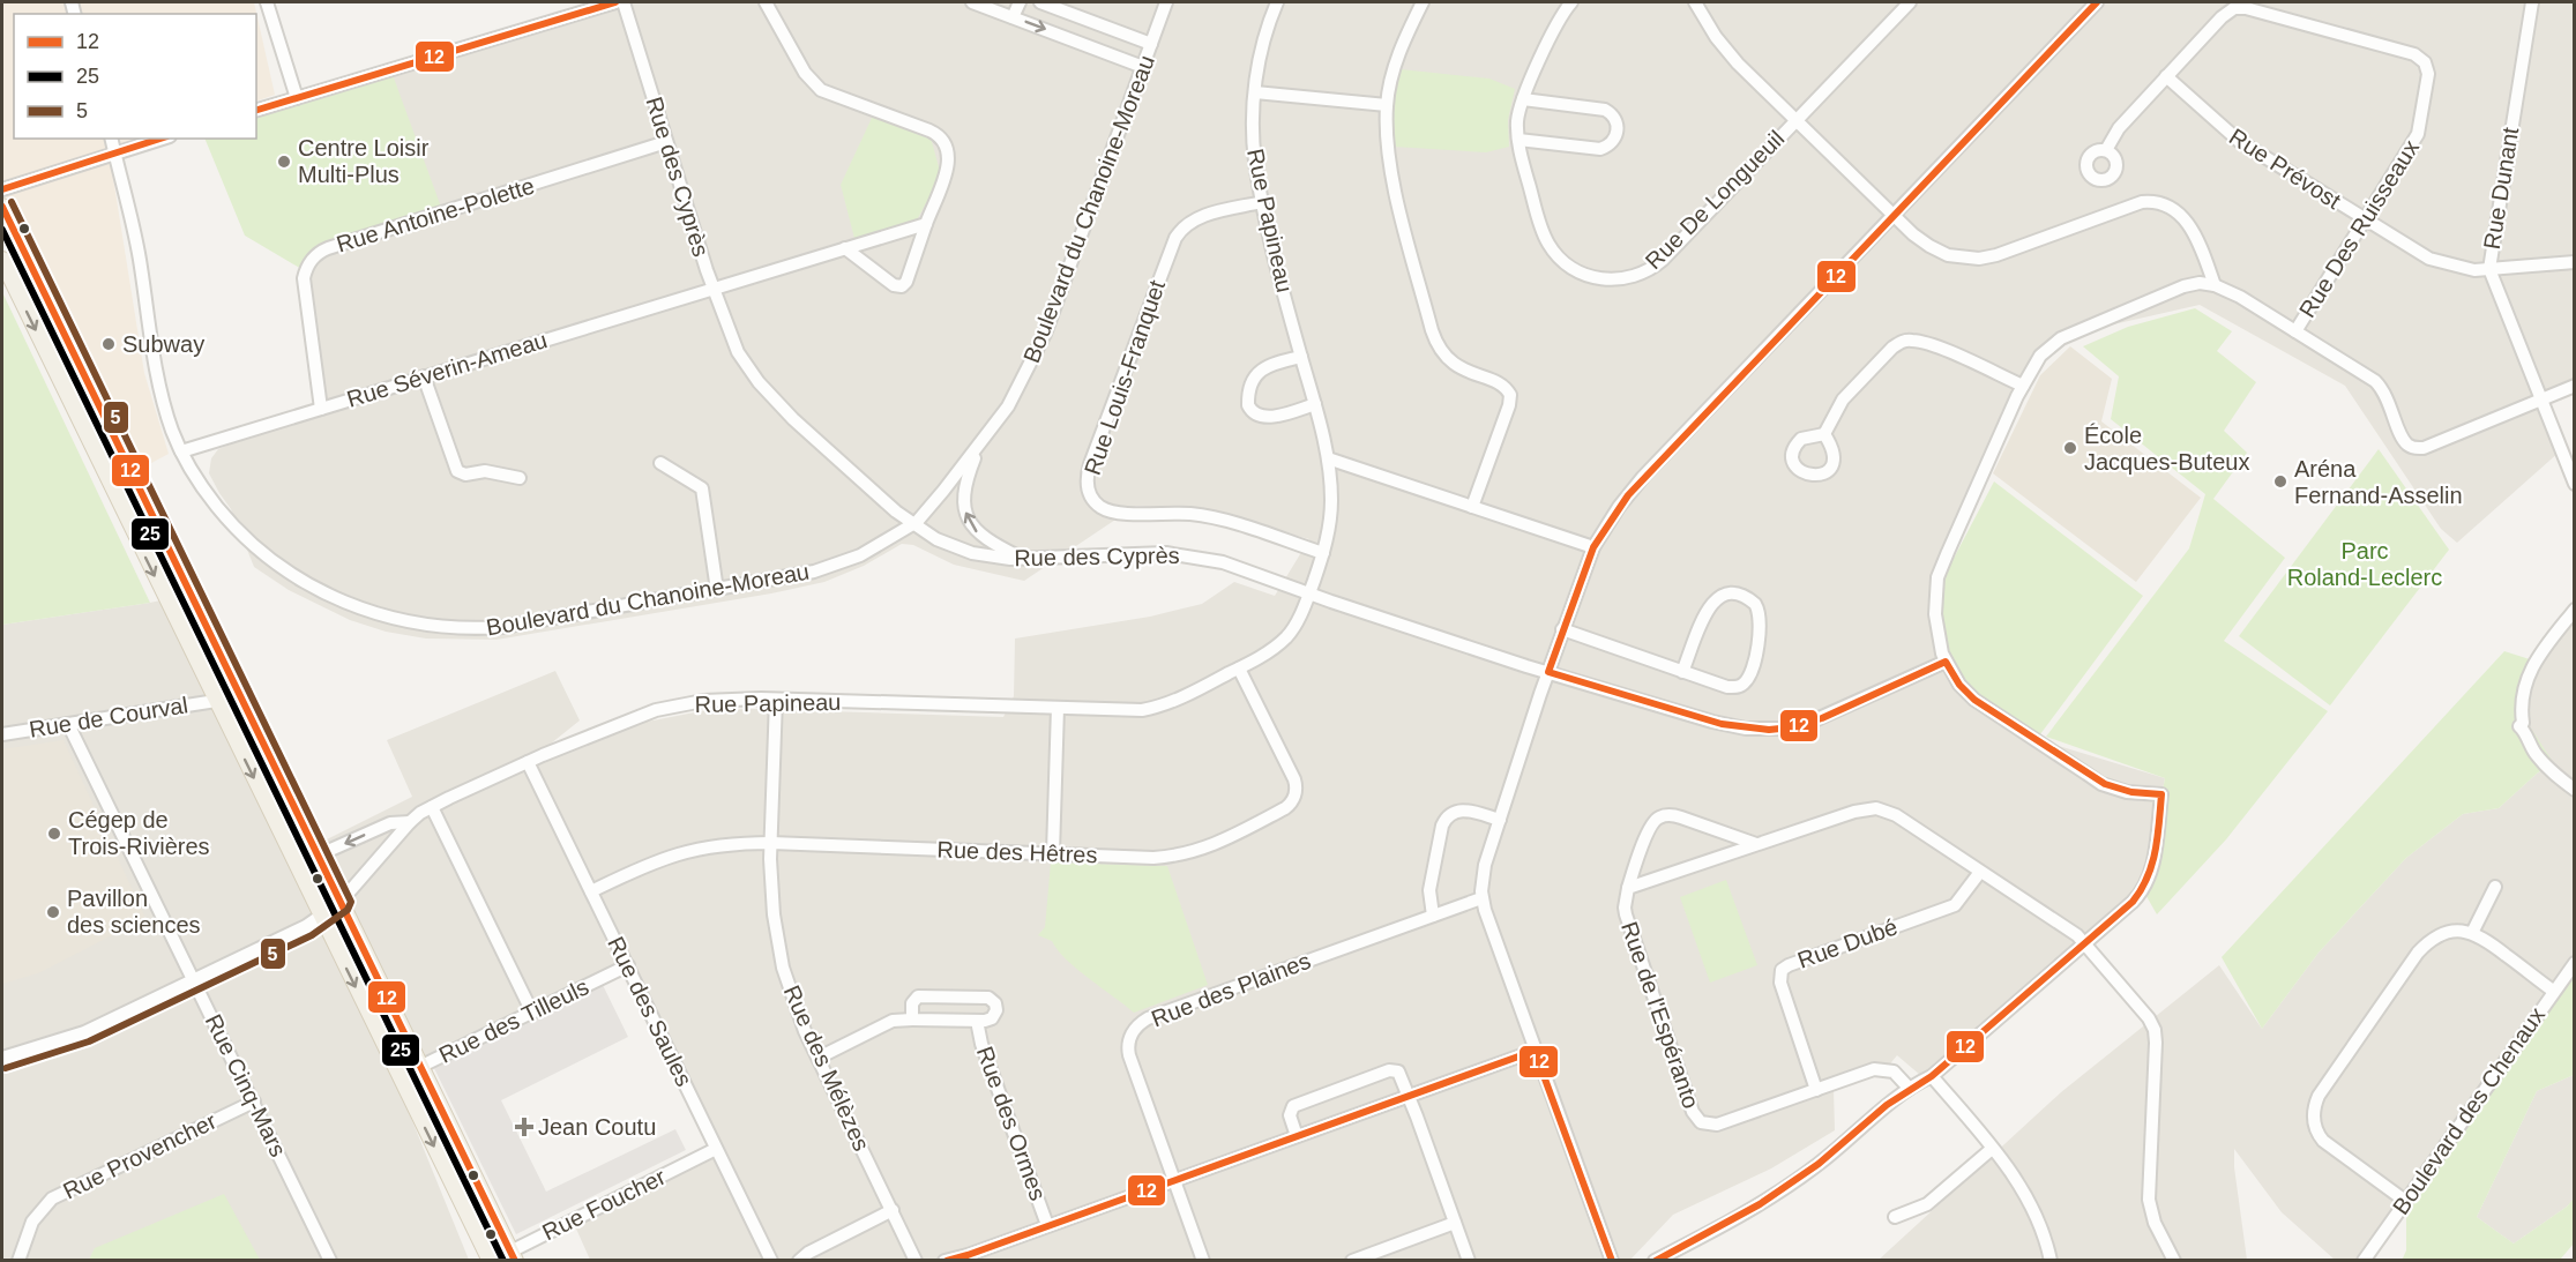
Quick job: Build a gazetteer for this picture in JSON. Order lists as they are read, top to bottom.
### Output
{
  "streets": {
    "street": [
      "Rue Prévost",
      "Rue des Cyprès",
      "Rue Dunant",
      "Rue De Longueuil",
      "Boulevard du Chanoine-Moreau",
      "Rue Antoine-Polette",
      "Rue Papineau",
      "Rue Des Ruisseaux",
      "Rue Séverin-Ameau",
      "Rue Louis-Franquet",
      "Rue de Courval",
      "Rue des Hêtres",
      "Rue Dubé",
      "Rue des Plaines",
      "Rue des Saules",
      "Rue de l'Espéranto",
      "Rue des Tilleuls",
      "Rue des Mélèzes",
      "Rue Cinq-Mars",
      "Boulevard des Chenaux",
      "Rue des Ormes",
      "Rue Provencher",
      "Rue Foucher"
    ]
  },
  "crossings": [
    ["Rue Prévost", "Rue Dunant"],
    ["Rue Prévost", "Rue Des Ruisseaux"],
    ["Rue des Cyprès", "Boulevard du Chanoine-Moreau"],
    ["Rue des Cyprès", "Rue Antoine-Polette"],
    ["Rue des Cyprès", "Rue Papineau"],
    ["Rue des Cyprès", "Rue Séverin-Ameau"],
    ["Boulevard du Chanoine-Moreau", "Rue Séverin-Ameau"],
    ["Rue Antoine-Polette", "Rue Séverin-Ameau"],
    ["Rue Papineau", "Rue Louis-Franquet"],
    ["Rue Papineau", "Rue des Hêtres"],
    ["Rue Papineau", "Rue des Saules"],
    ["Rue Papineau", "Rue des Mélèzes"],
    ["Rue Papineau", "Rue Cinq-Mars"],
    ["Rue de Courval", "Rue Cinq-Mars"],
    ["Rue des Hêtres", "Rue des Saules"],
    ["Rue des Hêtres", "Rue des Mélèzes"],
    ["Rue Dubé", "Rue de l'Espéranto"],
    ["Rue des Saules", "Rue des Tilleuls"],
    ["Rue des Saules", "Rue Foucher"],
    ["Rue des Mélèzes", "Rue des Ormes"],
    ["Rue Cinq-Mars", "Rue Provencher"]
  ],
  "parks": ["Parc Roland-Leclerc"],
  "places": {
    "other": [
      "Centre Loisir Multi-Plus",
      "Subway",
      "École Jacques-Buteux",
      "Aréna Fernand-Asselin",
      "Cégep de Trois-Rivières",
      "Pavillon des sciences"
    ],
    "health": ["Jean Coutu"]
  },
  "lines": ["transit line 12", "transit line 5", "transit line 25"],
  "legend": ["12", "25", "5"]
}
